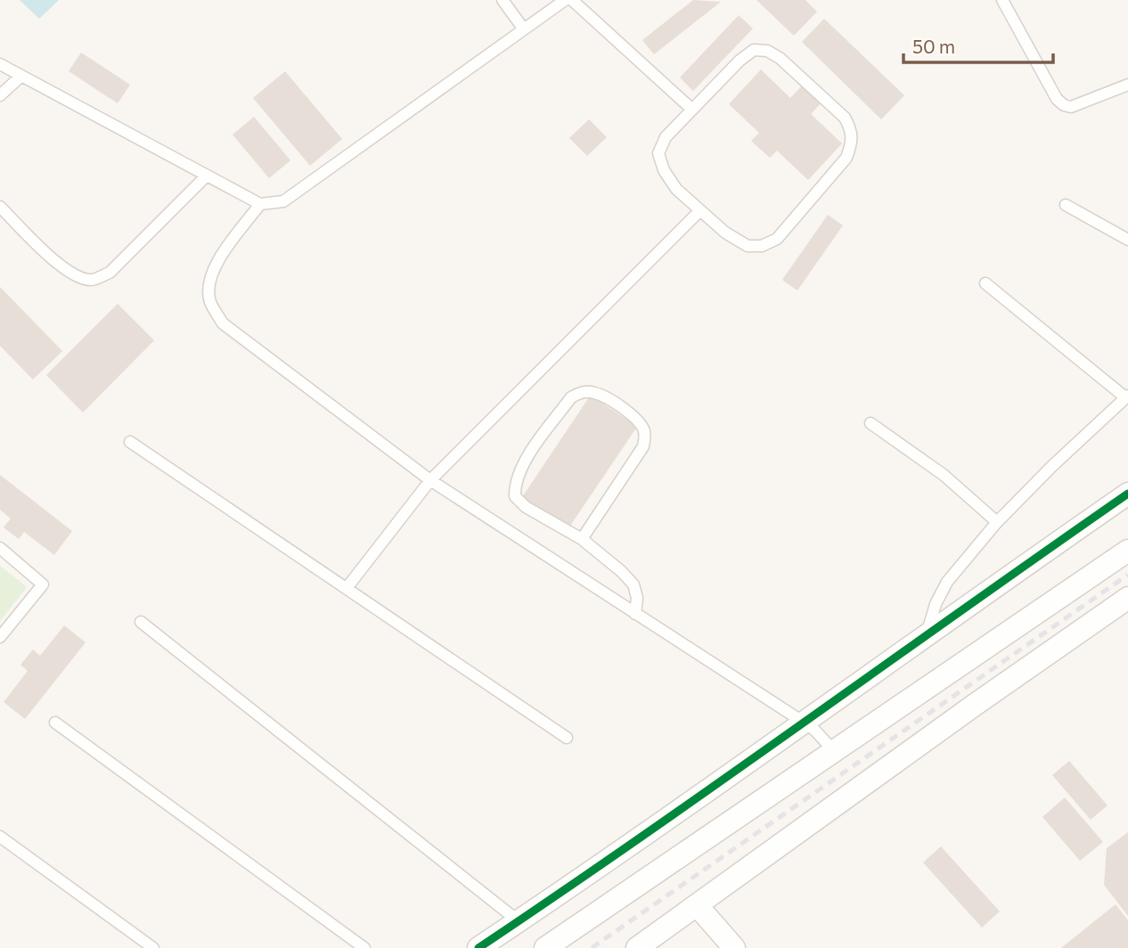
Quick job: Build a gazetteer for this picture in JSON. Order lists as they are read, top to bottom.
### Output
{
  "scale_bar": "50 m"
}
